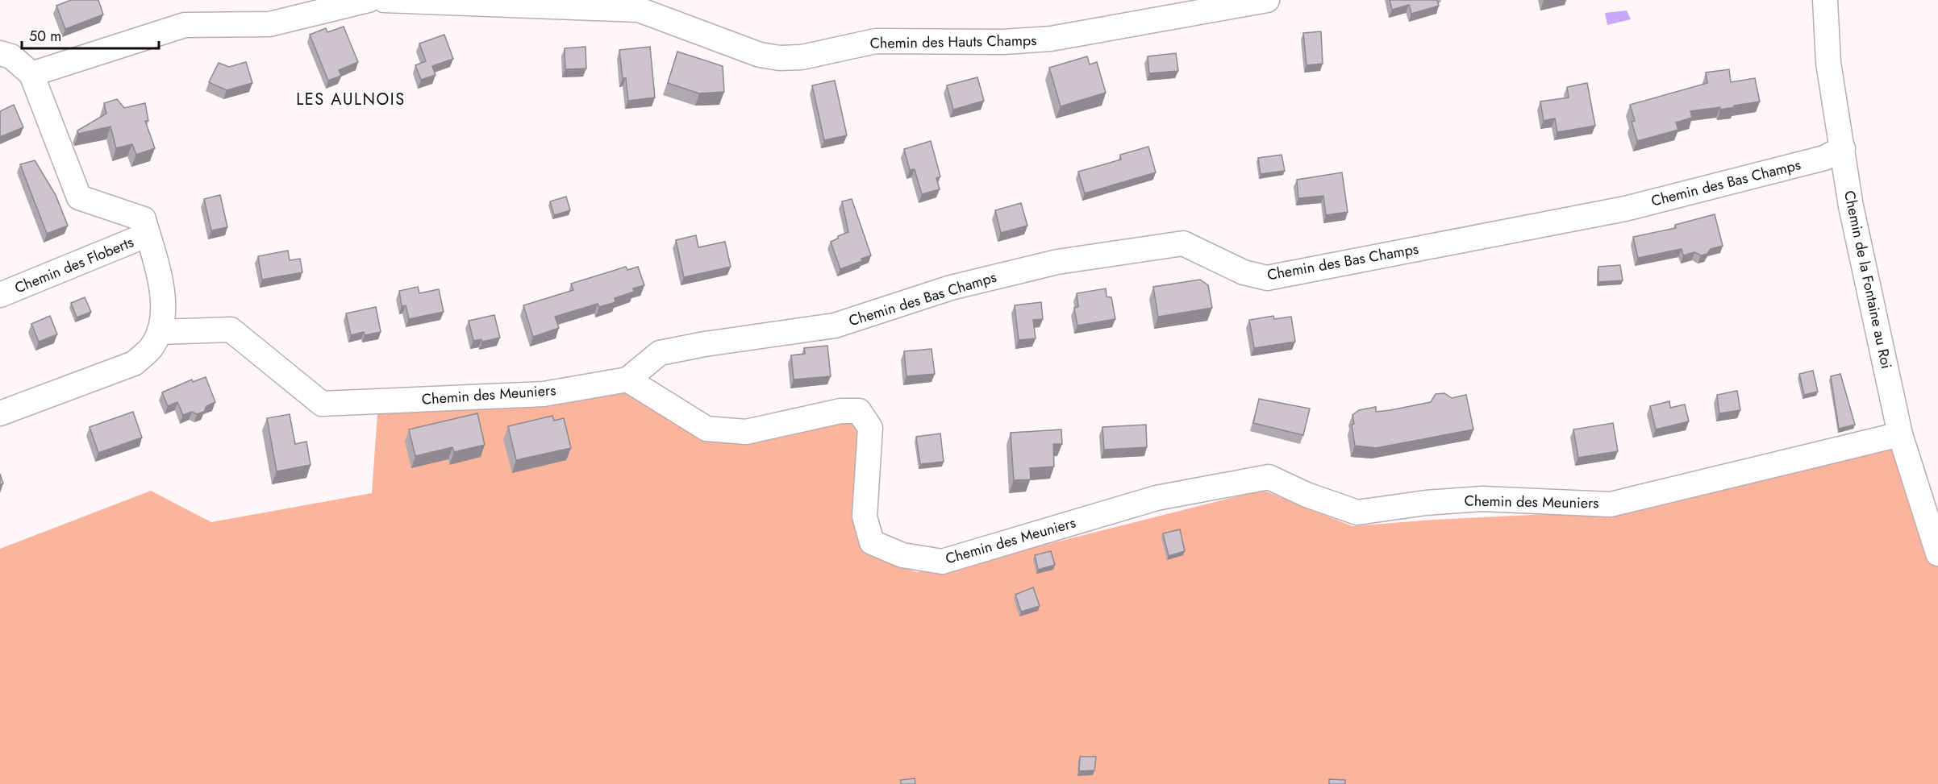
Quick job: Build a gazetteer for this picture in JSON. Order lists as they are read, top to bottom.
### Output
{
  "streets": {
    "street": [
      "Chemin des Hauts Champs",
      "Chemin des Bas Champs",
      "Chemin des Floberts",
      "Chemin de la Fontaine au Roi",
      "Chemin des Meuniers"
    ]
  },
  "crossings": [
    ["Chemin des Bas Champs", "Chemin de la Fontaine au Roi"],
    ["Chemin des Bas Champs", "Chemin des Meuniers"],
    ["Chemin de la Fontaine au Roi", "Chemin des Meuniers"]
  ],
  "districts": ["LES AULNOIS"],
  "scale_bar": "50 m"
}
